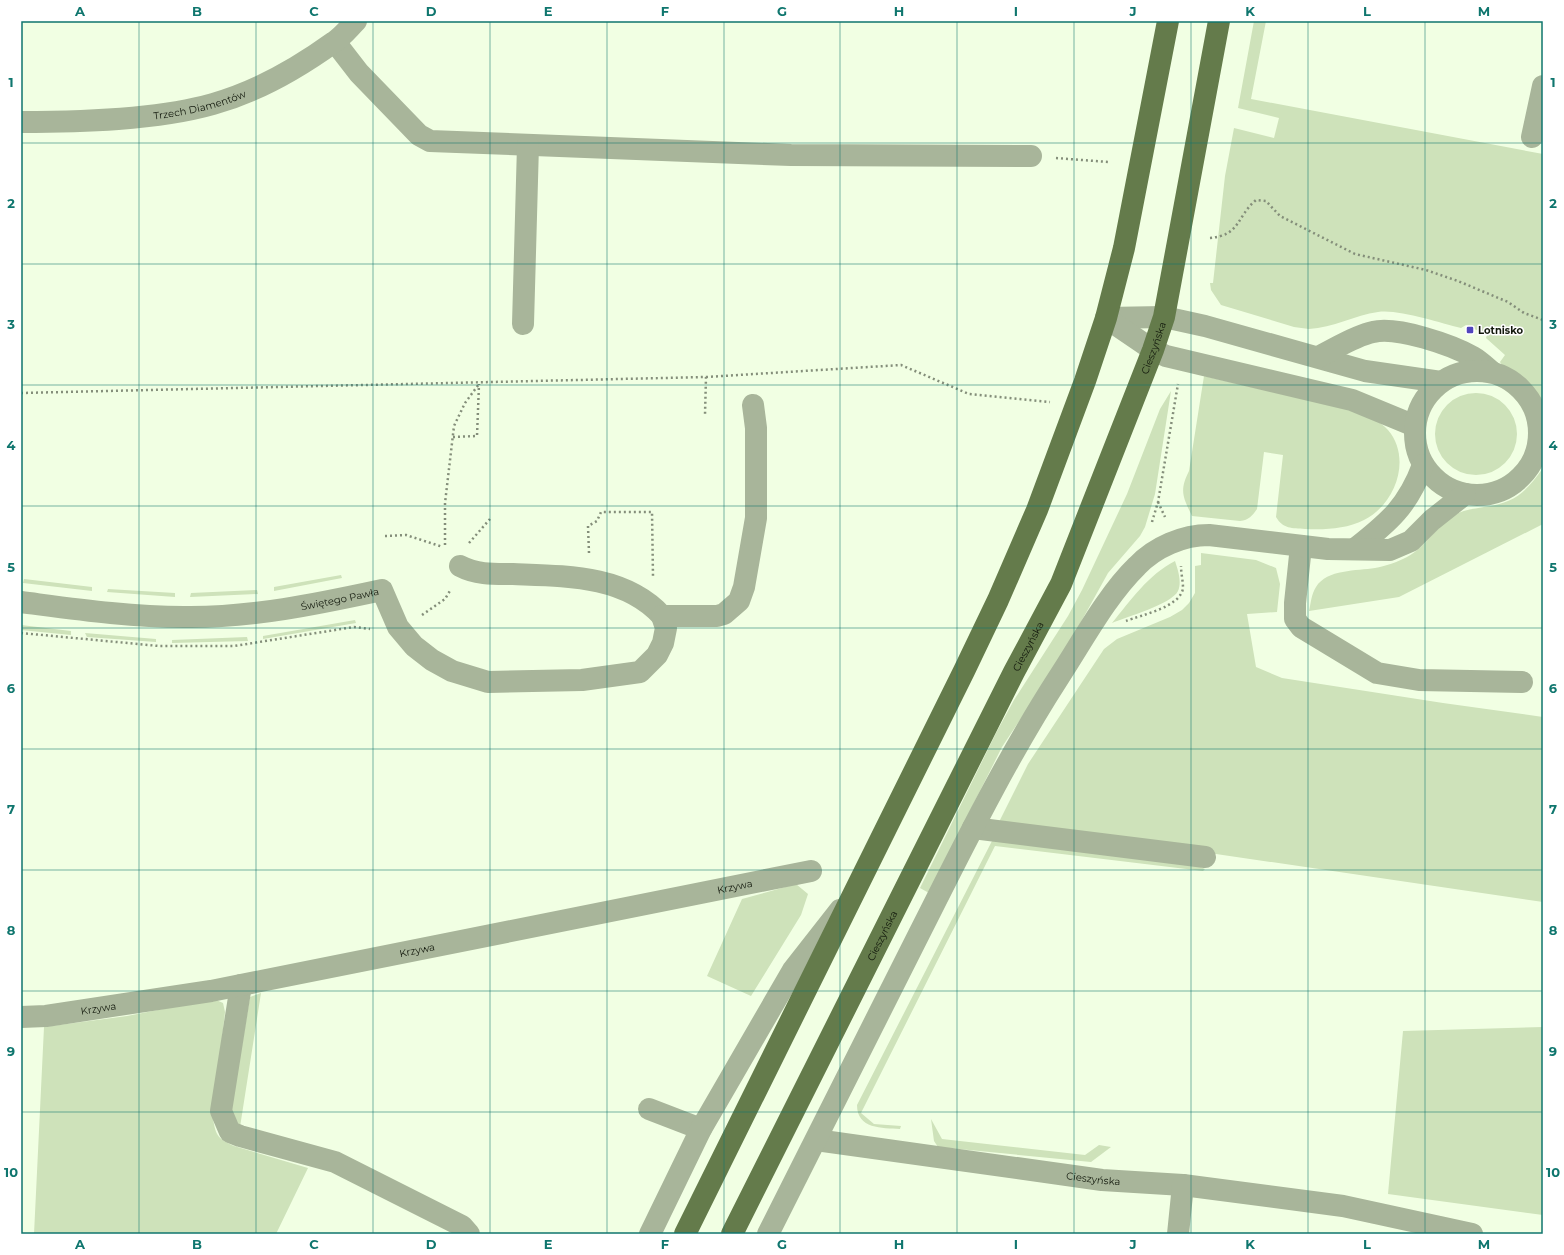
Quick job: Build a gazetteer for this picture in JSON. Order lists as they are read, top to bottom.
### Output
{
  "streets": {
    "main road": ["Cieszyńska"],
    "street": ["Trzech Diamentów", "Świętego Pawła", "Krzywa"]
  },
  "places": {
    "transit": ["Lotnisko"]
  },
  "grid": {
    "columns": [
      "A",
      "B",
      "C",
      "D",
      "E",
      "F",
      "G",
      "H",
      "I",
      "J",
      "K",
      "L",
      "M"
    ],
    "rows": [
      "1",
      "2",
      "3",
      "4",
      "5",
      "6",
      "7",
      "8",
      "9",
      "10"
    ]
  }
}
